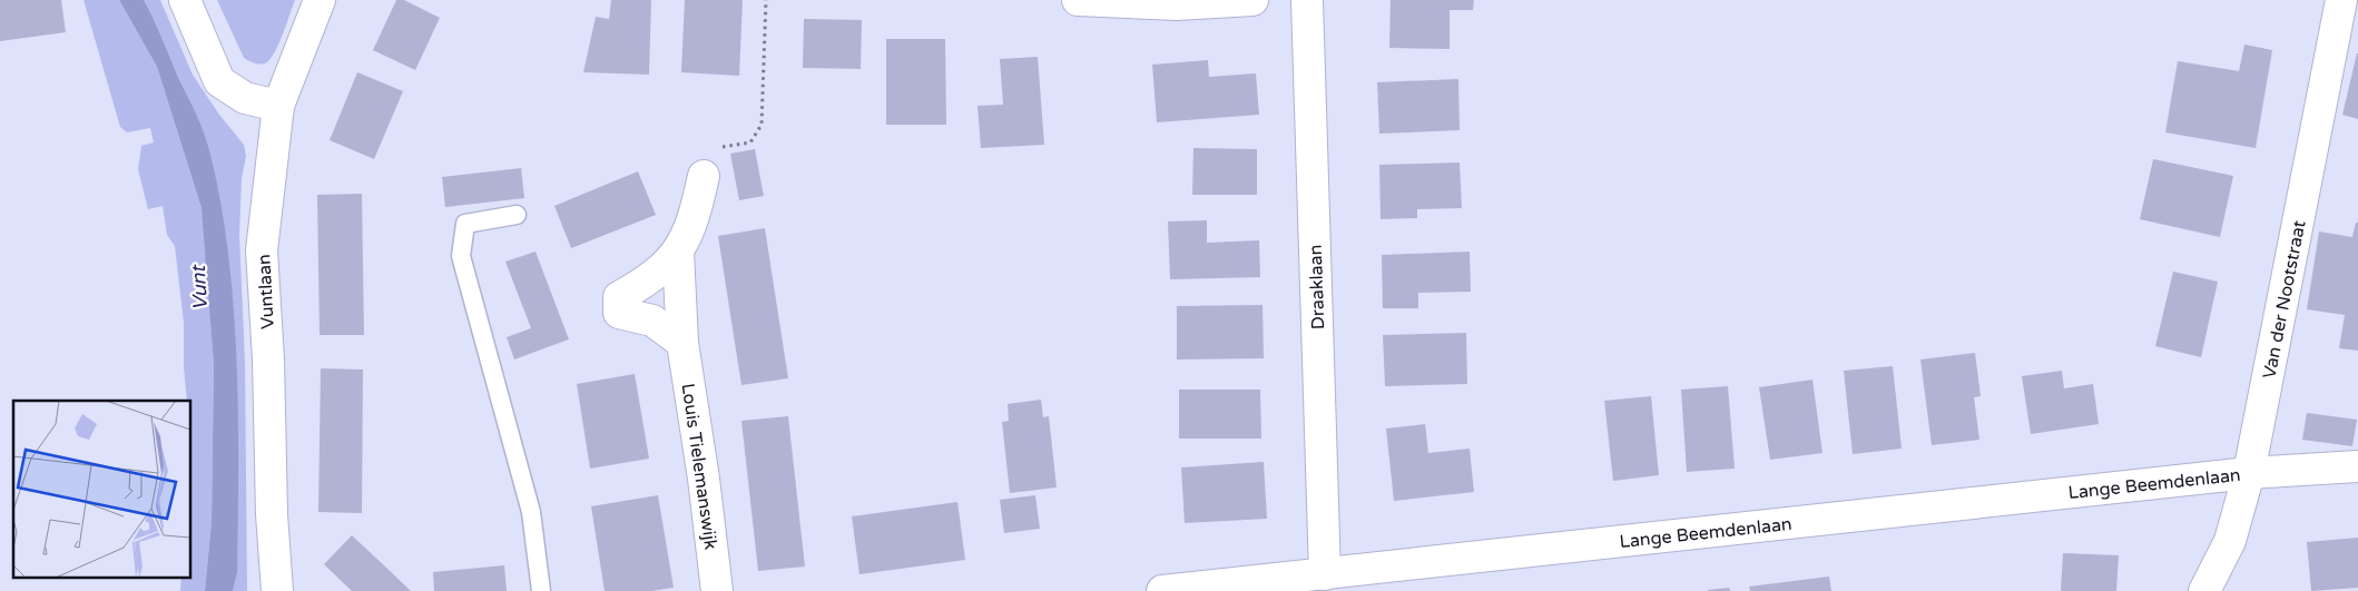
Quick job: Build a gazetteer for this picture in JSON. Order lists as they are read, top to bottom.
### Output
{
  "streets": {
    "street": [
      "Draaklaan",
      "Vuntlaan",
      "Van der Nootstraat",
      "Louis Tielemanswijk",
      "Lange Beemdenlaan"
    ]
  },
  "crossings": [
    ["Draaklaan", "Lange Beemdenlaan"],
    ["Van der Nootstraat", "Lange Beemdenlaan"]
  ],
  "water": ["Vunt"]
}
